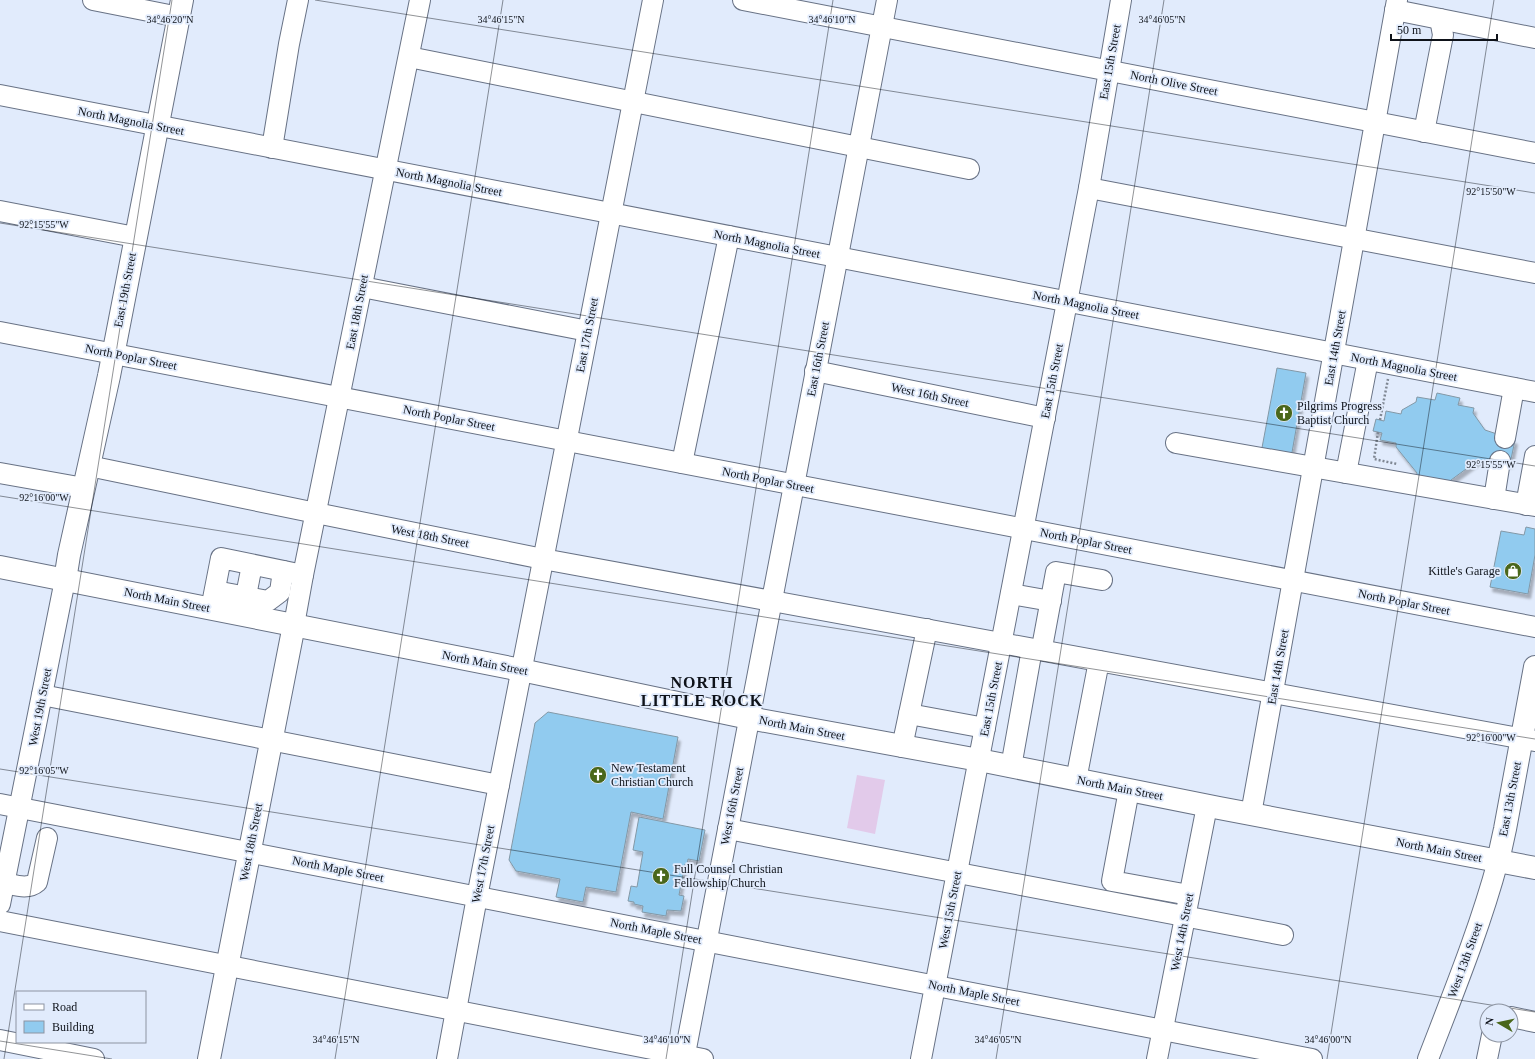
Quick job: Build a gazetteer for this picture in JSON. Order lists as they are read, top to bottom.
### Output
{
  "streets": {
    "main road": [
      "East 19th Street",
      "West 18th Street",
      "North Main Street",
      "East 13th Street"
    ],
    "street": [
      "East 15th Street",
      "North Olive Street",
      "North Magnolia Street",
      "East 18th Street",
      "East 17th Street",
      "East 14th Street",
      "North Poplar Street",
      "East 16th Street",
      "West 16th Street",
      "West 19th Street",
      "West 17th Street",
      "North Maple Street",
      "West 15th Street",
      "West 14th Street",
      "West 13th Street"
    ]
  },
  "crossings": [
    ["East 15th Street", "North Olive Street"],
    ["East 15th Street", "North Magnolia Street"],
    ["East 15th Street", "North Poplar Street"],
    ["East 15th Street", "West 16th Street"],
    ["East 15th Street", "West 18th Street"],
    ["East 15th Street", "North Main Street"],
    ["East 15th Street", "West 15th Street"],
    ["North Olive Street", "East 14th Street"],
    ["North Olive Street", "East 16th Street"],
    ["North Magnolia Street", "East 19th Street"],
    ["North Magnolia Street", "East 18th Street"],
    ["North Magnolia Street", "East 17th Street"],
    ["North Magnolia Street", "East 14th Street"],
    ["North Magnolia Street", "East 16th Street"],
    ["East 19th Street", "North Poplar Street"],
    ["East 19th Street", "West 18th Street"],
    ["East 19th Street", "North Main Street"],
    ["East 19th Street", "West 19th Street"],
    ["East 18th Street", "North Poplar Street"],
    ["East 18th Street", "West 18th Street"],
    ["East 18th Street", "North Main Street"],
    ["East 17th Street", "North Poplar Street"],
    ["East 17th Street", "West 18th Street"],
    ["East 17th Street", "North Main Street"],
    ["East 17th Street", "West 17th Street"],
    ["East 14th Street", "North Poplar Street"],
    ["East 14th Street", "West 18th Street"],
    ["East 14th Street", "North Main Street"],
    ["North Poplar Street", "East 16th Street"],
    ["East 16th Street", "West 16th Street"],
    ["East 16th Street", "West 18th Street"],
    ["East 16th Street", "North Main Street"],
    ["West 16th Street", "North Main Street"],
    ["West 16th Street", "North Maple Street"],
    ["West 18th Street", "North Main Street"],
    ["West 18th Street", "East 13th Street"],
    ["West 18th Street", "North Maple Street"],
    ["North Main Street", "West 19th Street"],
    ["North Main Street", "East 13th Street"],
    ["North Main Street", "West 17th Street"],
    ["North Main Street", "West 15th Street"],
    ["North Main Street", "West 14th Street"],
    ["North Main Street", "West 13th Street"],
    ["West 19th Street", "North Maple Street"],
    ["East 13th Street", "West 13th Street"],
    ["West 17th Street", "North Maple Street"],
    ["North Maple Street", "West 15th Street"],
    ["North Maple Street", "West 14th Street"]
  ],
  "districts": ["NORTH LITTLE ROCK"],
  "places": {
    "church": ["Pilgrims Progress Baptist Church", "New Testament Christian Church", "Full Counsel Christian Fellowship Church"],
    "shop": ["Kittle's Garage"]
  },
  "legend": ["Road", "Building"],
  "scale_bar": "50 m",
  "north": "left",
  "coordinates": [
    "34°46'20\"N",
    "34°46'15\"N",
    "34°46'10\"N",
    "34°46'05\"N",
    "92°15'50\"W",
    "92°15'55\"W",
    "92°16'00\"W",
    "92°16'05\"W",
    "34°46'00\"N"
  ]
}
